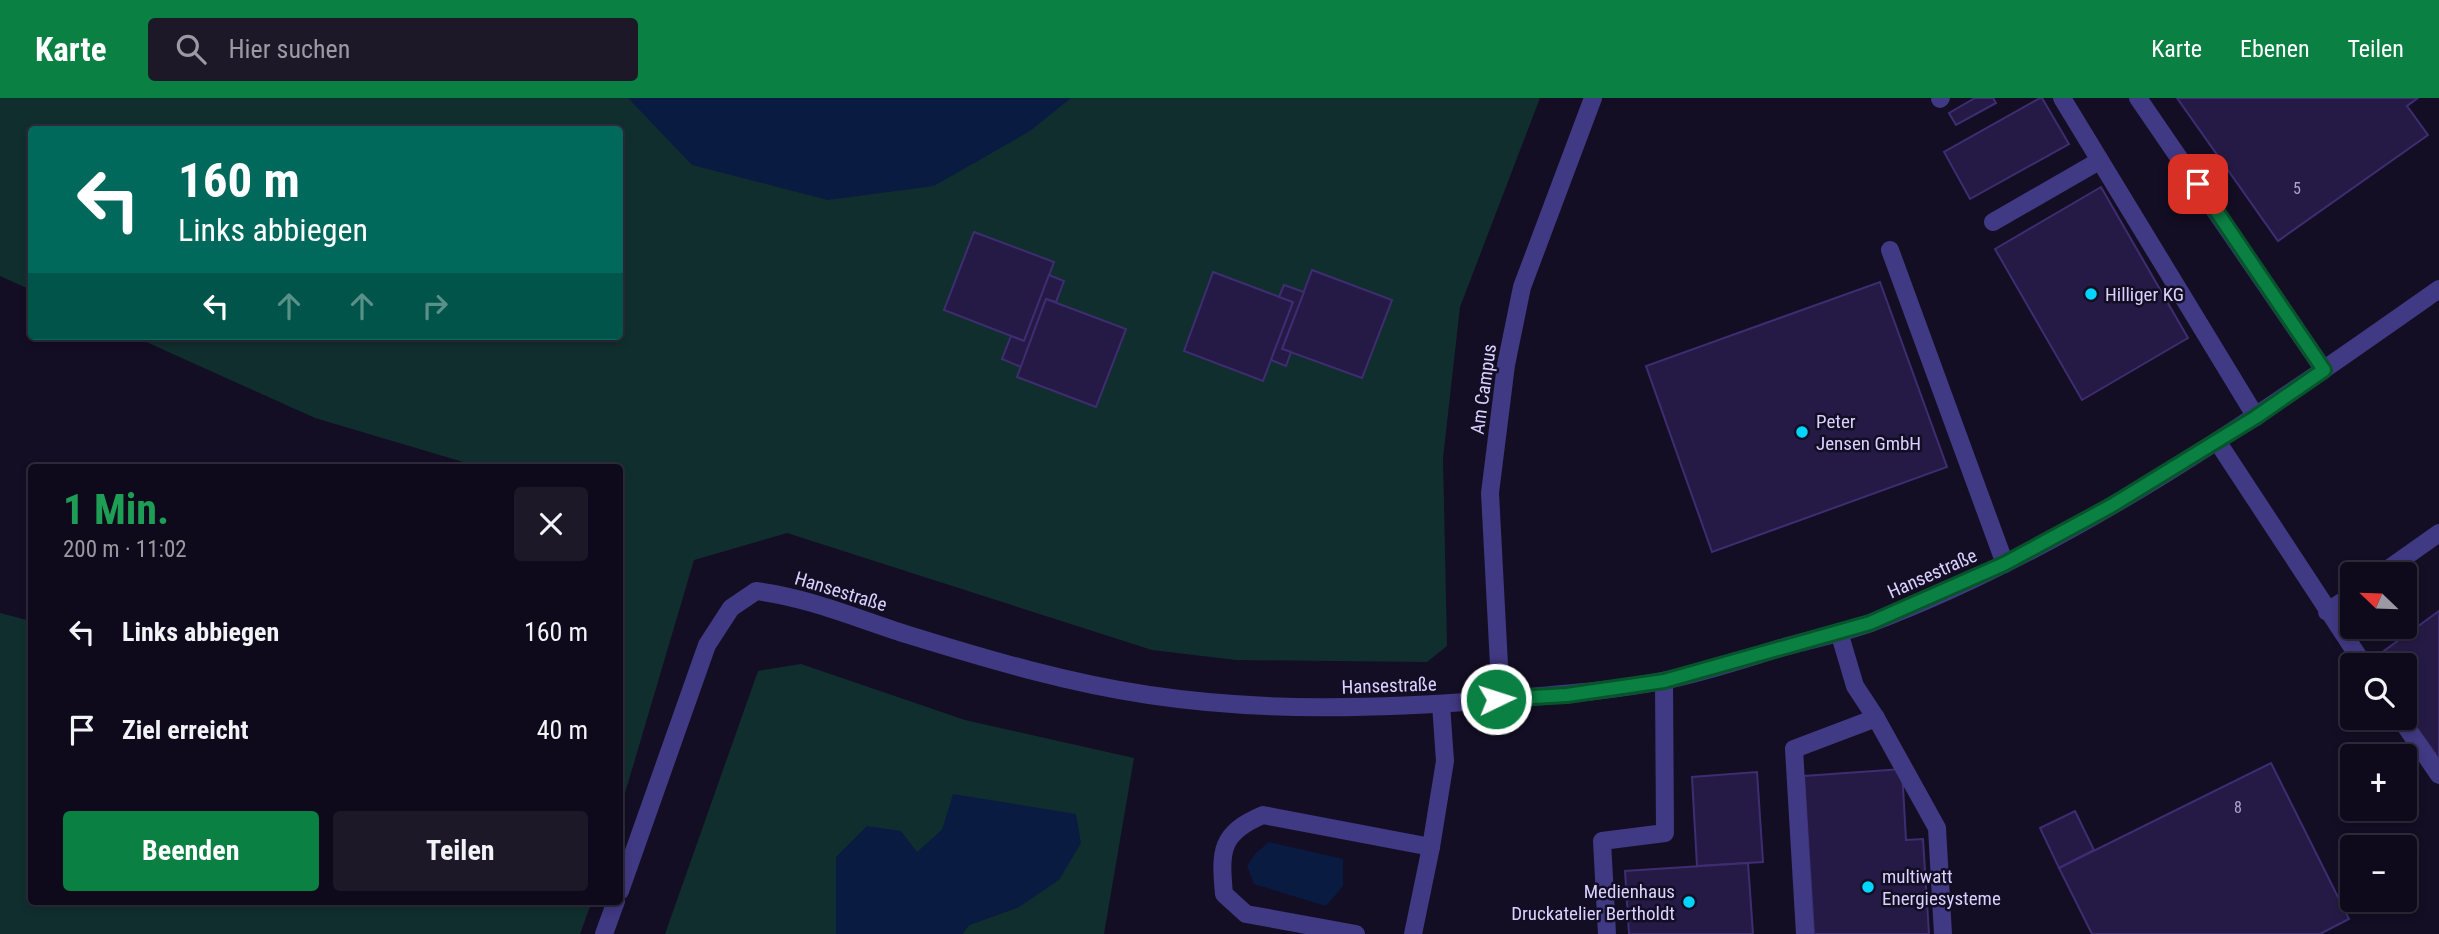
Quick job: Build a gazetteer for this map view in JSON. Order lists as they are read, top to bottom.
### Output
{
  "streets": {
    "street": ["Am Campus", "Hansestraße"]
  },
  "crossings": [
    ["Am Campus", "Hansestraße"]
  ],
  "places": [
    "Hilliger KG",
    "Peter Jensen GmbH",
    "multiwatt Energiesysteme",
    "Medienhaus Druckatelier Bertholdt"
  ],
  "house_numbers": ["5", "8"],
  "north": "top left",
  "page": {
    "header": "Karte",
    "search": "Hier suchen",
    "nav": ["Karte", "Ebenen", "Teilen"],
    "turn": ["160 m", "Links abbiegen"],
    "heading": ["1 Min.", "200 m · 11:02"],
    "map_buttons": ["+", "−"],
    "list": [
      {
        "name": "Links abbiegen",
        "value": "160 m"
      },
      {
        "name": "Ziel erreicht",
        "value": "40 m"
      }
    ],
    "buttons": ["Beenden", "Teilen"]
  }
}
